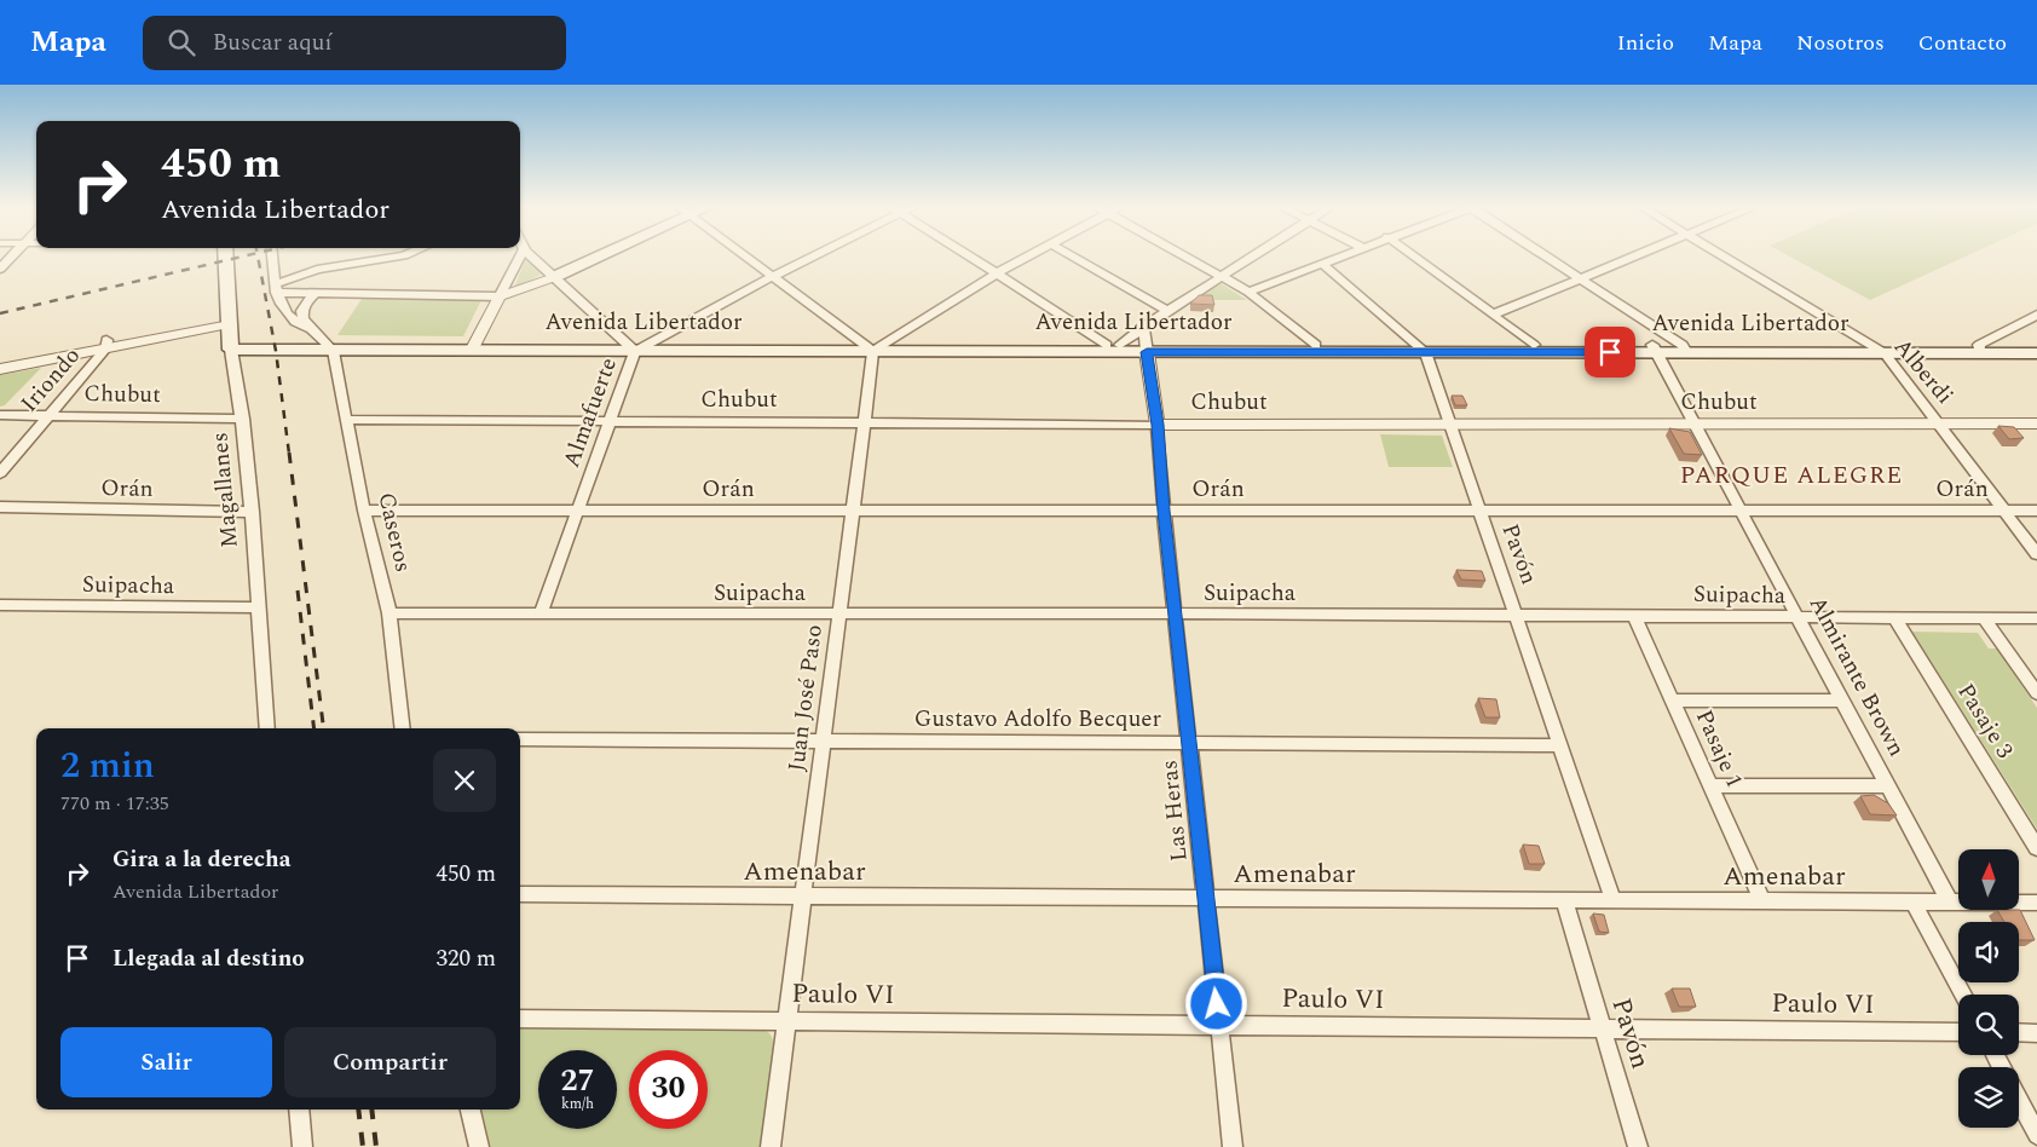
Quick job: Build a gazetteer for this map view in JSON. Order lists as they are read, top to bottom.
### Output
{
  "streets": {
    "main road": ["Avenida Libertador", "Magallanes"],
    "street": [
      "Alberdi",
      "Iriondo",
      "Chubut",
      "Almafuerte",
      "Orán",
      "Caseros",
      "Pavón",
      "Suipacha",
      "Almirante Brown",
      "Juan José Paso",
      "Gustavo Adolfo Becquer",
      "Pasaje 3",
      "Pasaje 1",
      "Las Heras",
      "Amenabar",
      "Paulo VI"
    ]
  },
  "crossings": [
    ["Avenida Libertador", "Alberdi"],
    ["Avenida Libertador", "Almafuerte"],
    ["Avenida Libertador", "Magallanes"],
    ["Avenida Libertador", "Caseros"],
    ["Avenida Libertador", "Pavón"],
    ["Avenida Libertador", "Almirante Brown"],
    ["Avenida Libertador", "Juan José Paso"],
    ["Avenida Libertador", "Las Heras"],
    ["Alberdi", "Chubut"],
    ["Alberdi", "Orán"],
    ["Iriondo", "Chubut"],
    ["Chubut", "Almafuerte"],
    ["Chubut", "Magallanes"],
    ["Chubut", "Caseros"],
    ["Chubut", "Pavón"],
    ["Chubut", "Almirante Brown"],
    ["Chubut", "Juan José Paso"],
    ["Chubut", "Las Heras"],
    ["Almafuerte", "Orán"],
    ["Almafuerte", "Suipacha"],
    ["Orán", "Magallanes"],
    ["Orán", "Caseros"],
    ["Orán", "Pavón"],
    ["Orán", "Almirante Brown"],
    ["Orán", "Juan José Paso"],
    ["Orán", "Las Heras"],
    ["Magallanes", "Suipacha"],
    ["Caseros", "Suipacha"],
    ["Pavón", "Suipacha"],
    ["Pavón", "Gustavo Adolfo Becquer"],
    ["Pavón", "Amenabar"],
    ["Pavón", "Paulo VI"],
    ["Suipacha", "Almirante Brown"],
    ["Suipacha", "Juan José Paso"],
    ["Suipacha", "Pasaje 3"],
    ["Suipacha", "Pasaje 1"],
    ["Suipacha", "Las Heras"],
    ["Almirante Brown", "Amenabar"],
    ["Juan José Paso", "Gustavo Adolfo Becquer"],
    ["Juan José Paso", "Amenabar"],
    ["Juan José Paso", "Paulo VI"],
    ["Gustavo Adolfo Becquer", "Las Heras"],
    ["Pasaje 1", "Amenabar"],
    ["Las Heras", "Amenabar"],
    ["Las Heras", "Paulo VI"]
  ],
  "districts": ["PARQUE ALEGRE"],
  "north": "top",
  "page": {
    "header": "Mapa",
    "search": "Buscar aquí",
    "nav": [
      "Inicio",
      "Mapa",
      "Nosotros",
      "Contacto"
    ],
    "turn": ["450 m", "Avenida Libertador"],
    "heading": ["2 min", "770 m · 17:35"],
    "list": [
      {
        "name": "Gira a la derecha",
        "note": "Avenida Libertador",
        "value": "450 m"
      },
      {
        "name": "Llegada al destino",
        "value": "320 m"
      }
    ],
    "buttons": ["Salir", "Compartir"],
    "speed": "27 km/h",
    "limit": "30"
  }
}
